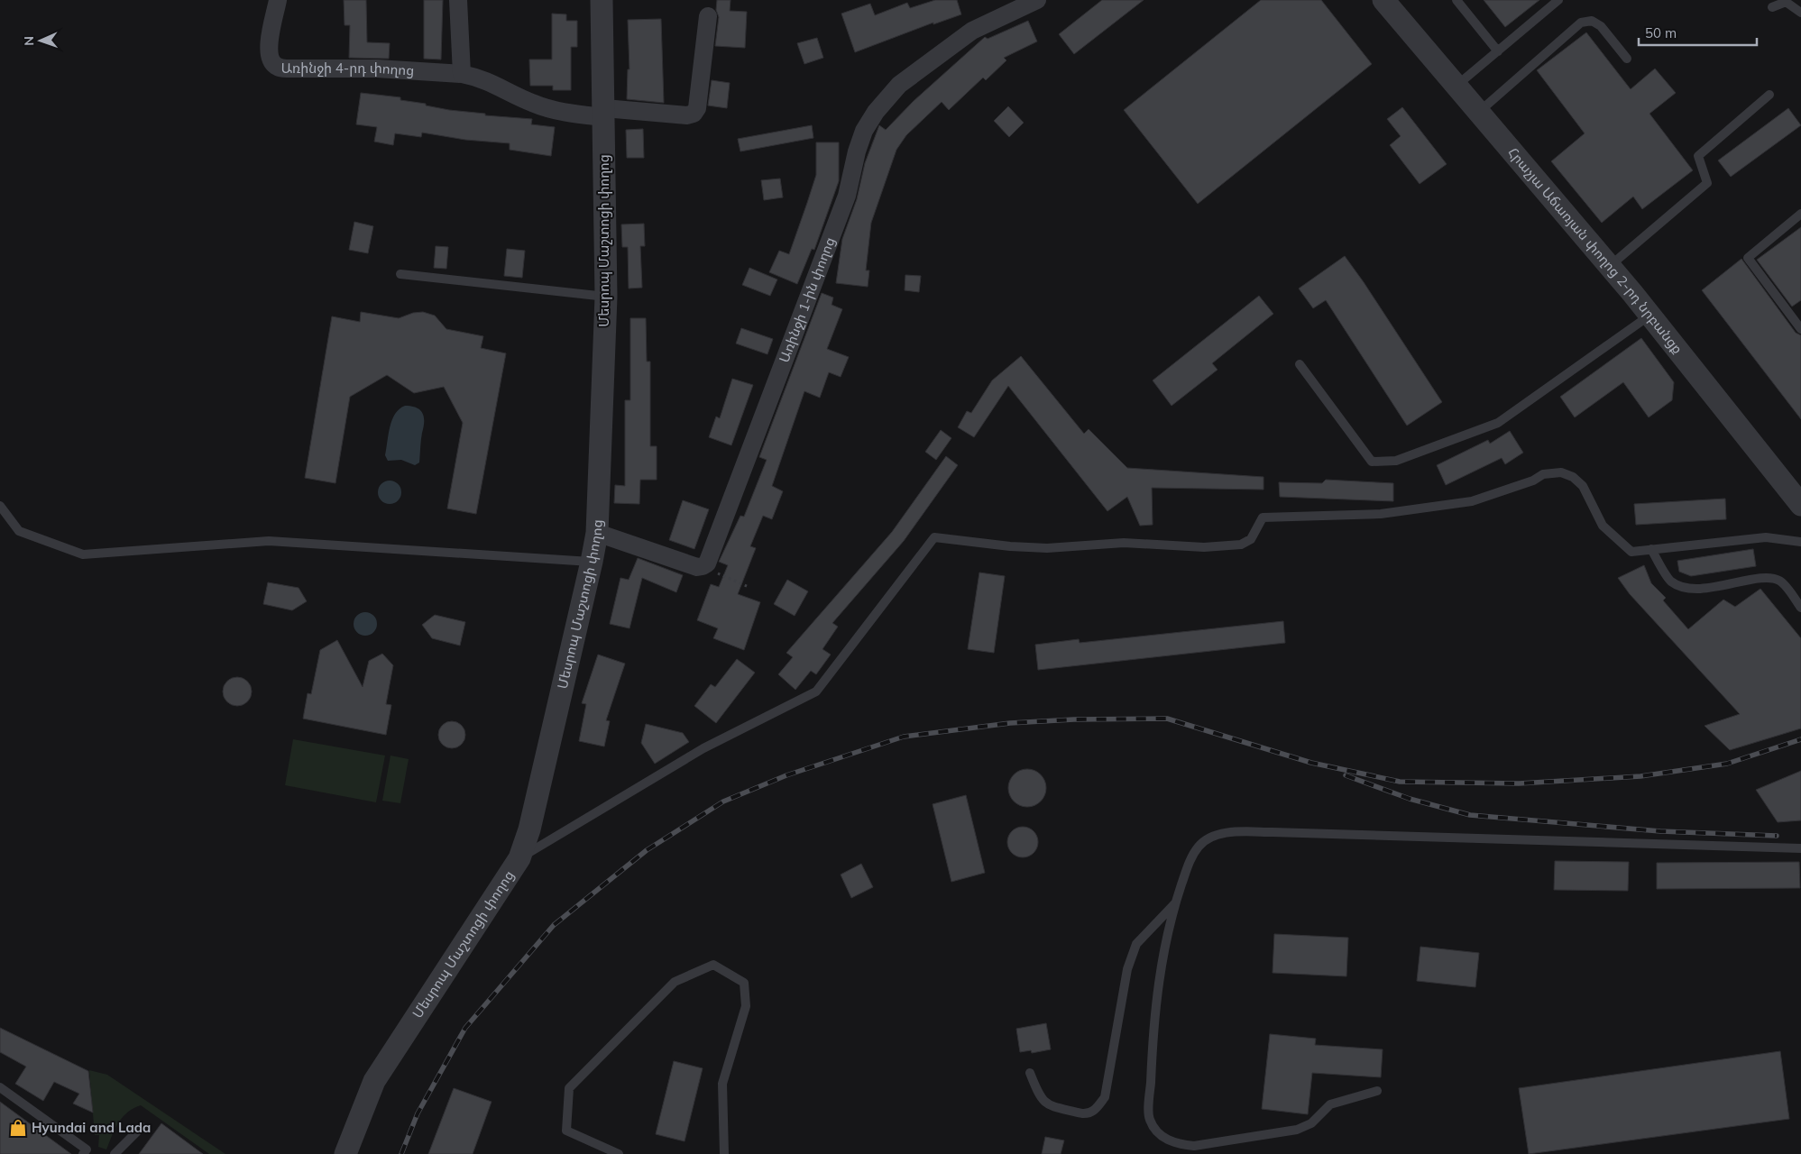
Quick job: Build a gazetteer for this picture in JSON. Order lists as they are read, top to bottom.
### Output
{
  "streets": {
    "street": [
      "Առինջի 4-րդ փողոց",
      "Մեսրոպ Մաշտոցի փողոց",
      "Հրաչյա Աճառյան փողոց 2-րդ նրբանցք",
      "Առինջի 1-ին փողոց"
    ]
  },
  "places": {
    "shop": ["Hyundai and Lada"]
  },
  "scale_bar": "50 m",
  "north": "left"
}
